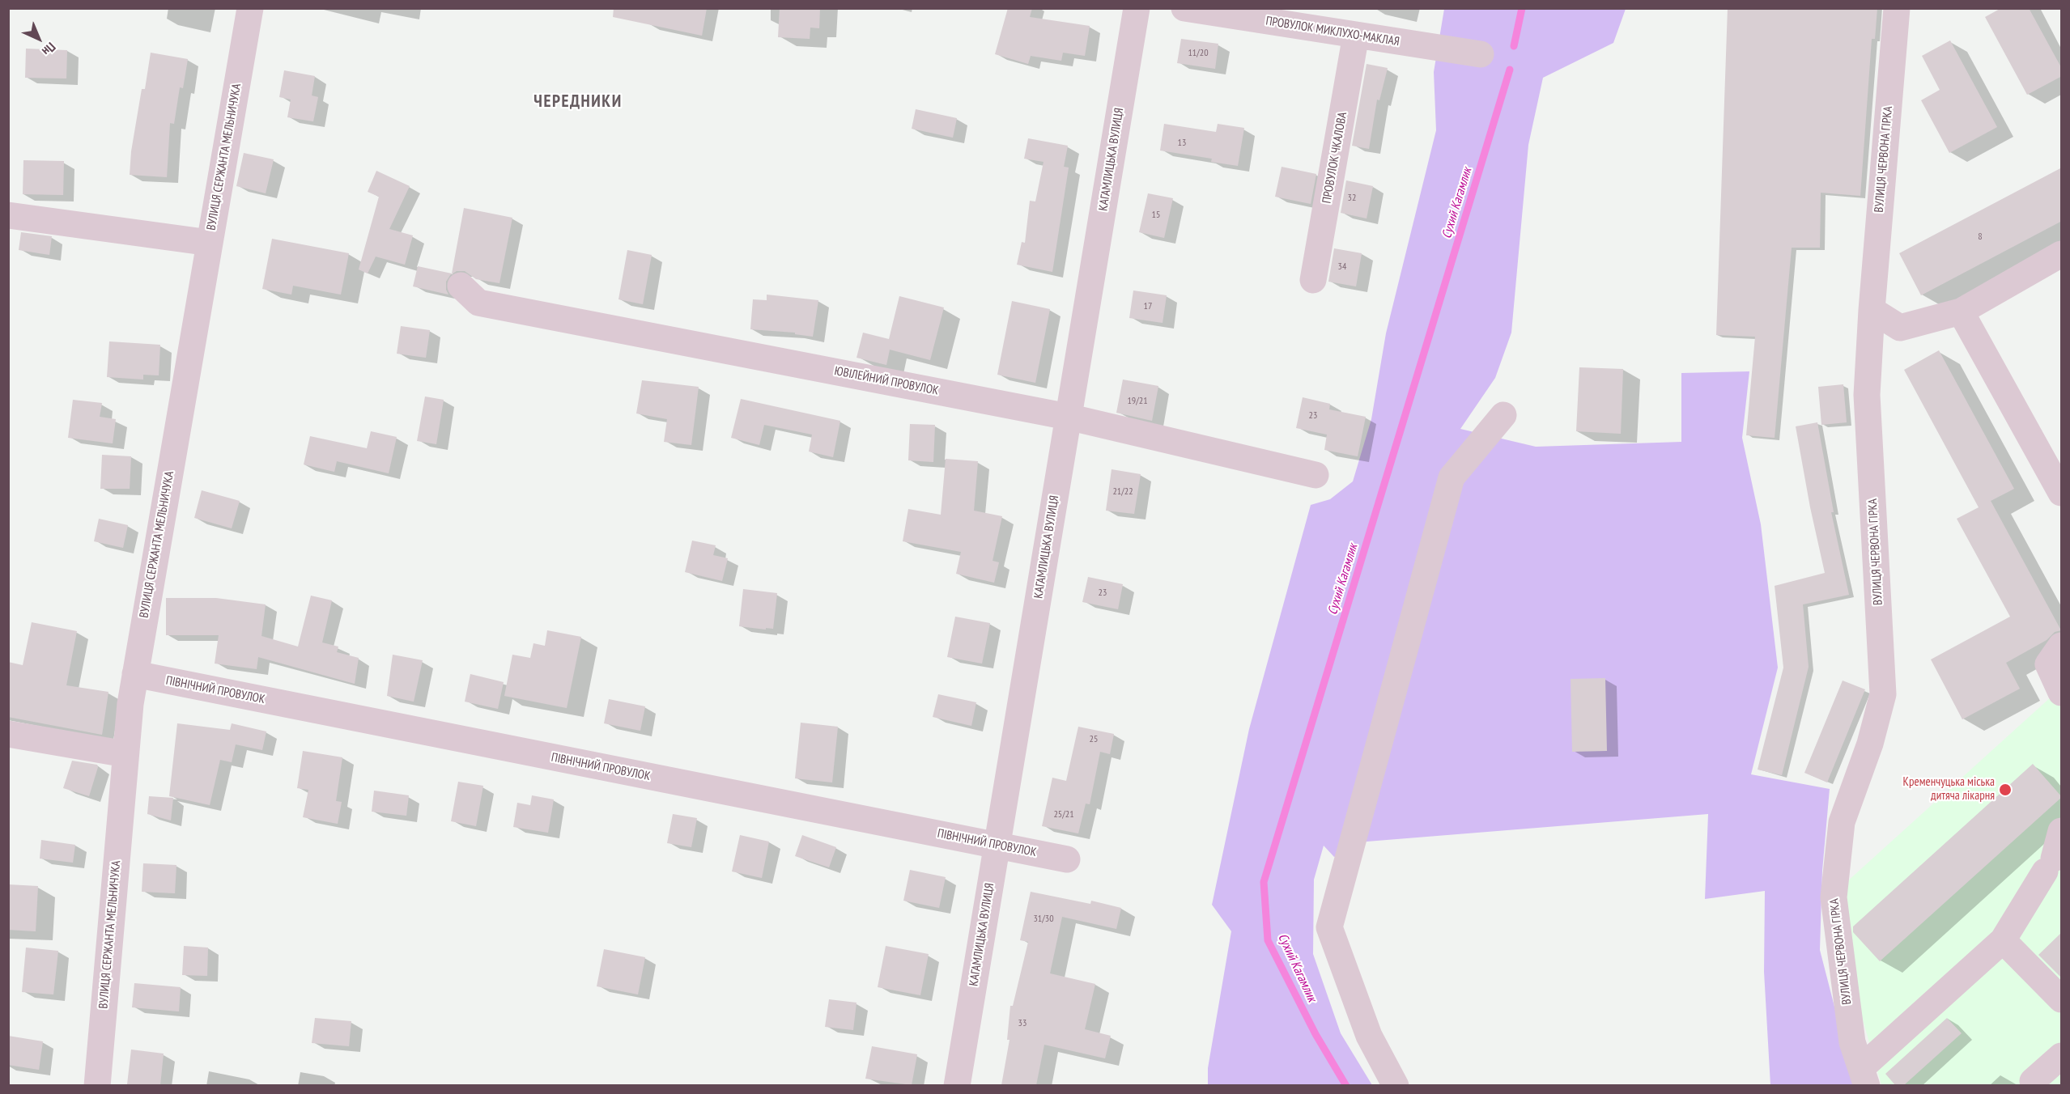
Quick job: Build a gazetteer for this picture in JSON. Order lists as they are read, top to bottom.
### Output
{
  "streets": {
    "street": [
      "ПРОВУЛОК МИКЛУХО-МАКЛАЯ",
      "ВУЛИЦЯ СЕРЖАНТА МЕЛЬНИЧУКА",
      "ПРОВУЛОК ЧКАЛОВА",
      "КАГАМЛИЦЬКА ВУЛИЦЯ",
      "ВУЛИЦЯ ЧЕРВОНА ГІРКА",
      "ЮВІЛЕЙНИЙ ПРОВУЛОК",
      "ПІВНІЧНИЙ ПРОВУЛОК"
    ]
  },
  "crossings": [
    ["ПРОВУЛОК МИКЛУХО-МАКЛАЯ", "ПРОВУЛОК ЧКАЛОВА"],
    ["ВУЛИЦЯ СЕРЖАНТА МЕЛЬНИЧУКА", "ПІВНІЧНИЙ ПРОВУЛОК"],
    ["КАГАМЛИЦЬКА ВУЛИЦЯ", "ЮВІЛЕЙНИЙ ПРОВУЛОК"],
    ["КАГАМЛИЦЬКА ВУЛИЦЯ", "ПІВНІЧНИЙ ПРОВУЛОК"]
  ],
  "districts": ["ЧЕРЕДНИКИ"],
  "water": ["Сухий Кагамлик"],
  "places": ["Кременчуцька міська дитяча лікарня"],
  "house_numbers": [
    "11/20",
    "13",
    "32",
    "15",
    "8",
    "34",
    "17",
    "19/21",
    "23",
    "21/22",
    "23",
    "25",
    "25/21",
    "31/30",
    "33"
  ],
  "north": "bottom right"
}
